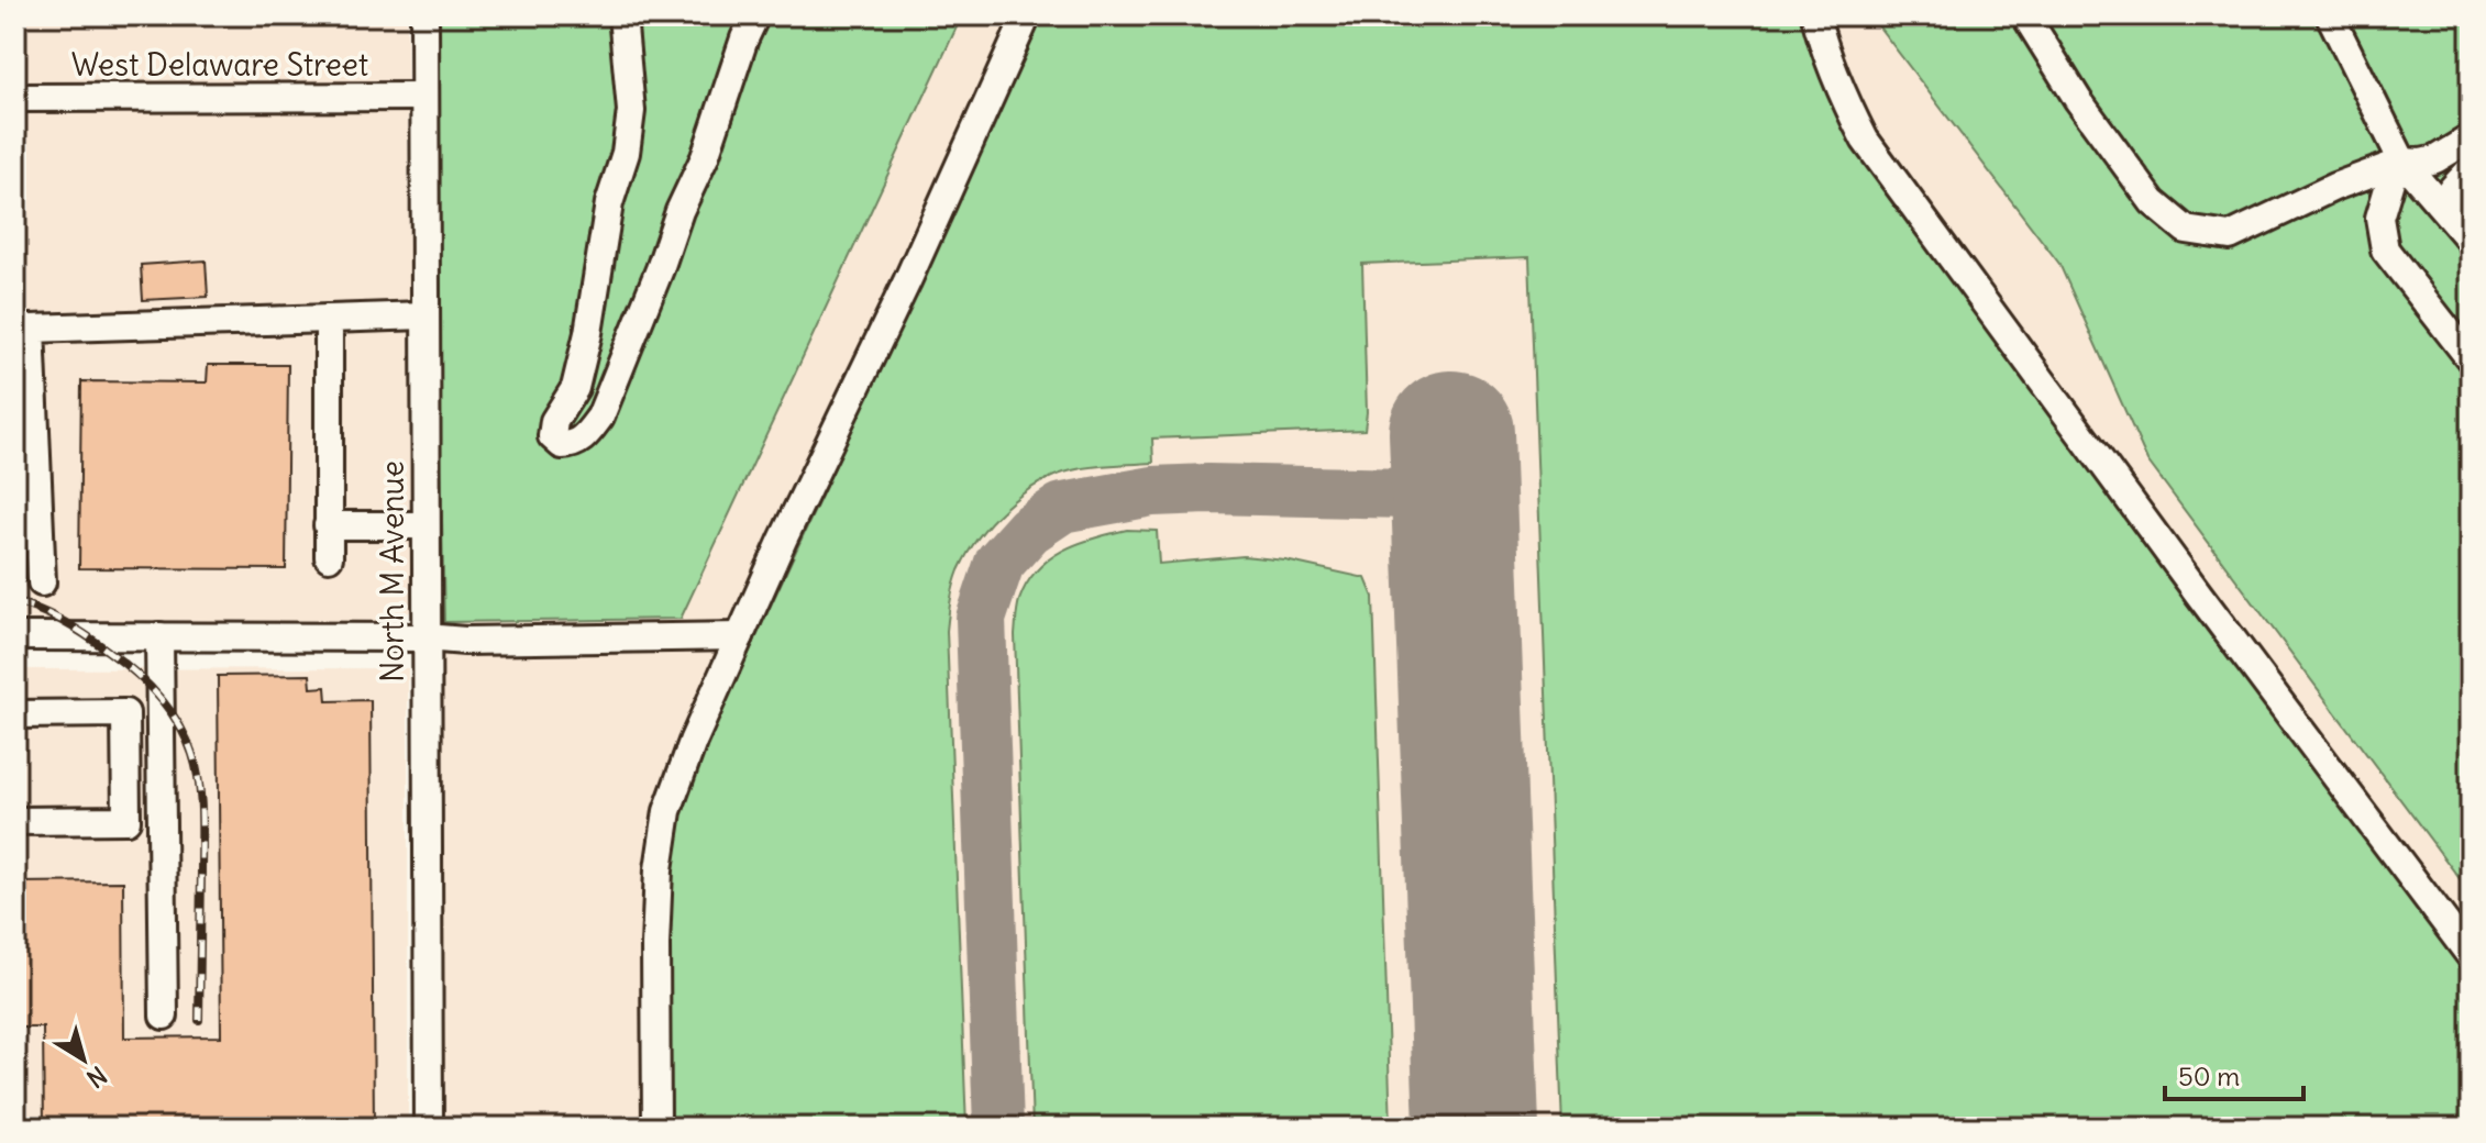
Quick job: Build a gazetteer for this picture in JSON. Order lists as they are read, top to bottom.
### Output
{
  "streets": {
    "street": ["West Delaware Street", "North M Avenue"]
  },
  "crossings": [
    ["West Delaware Street", "North M Avenue"]
  ],
  "scale_bar": "50 m",
  "north": "bottom right"
}
